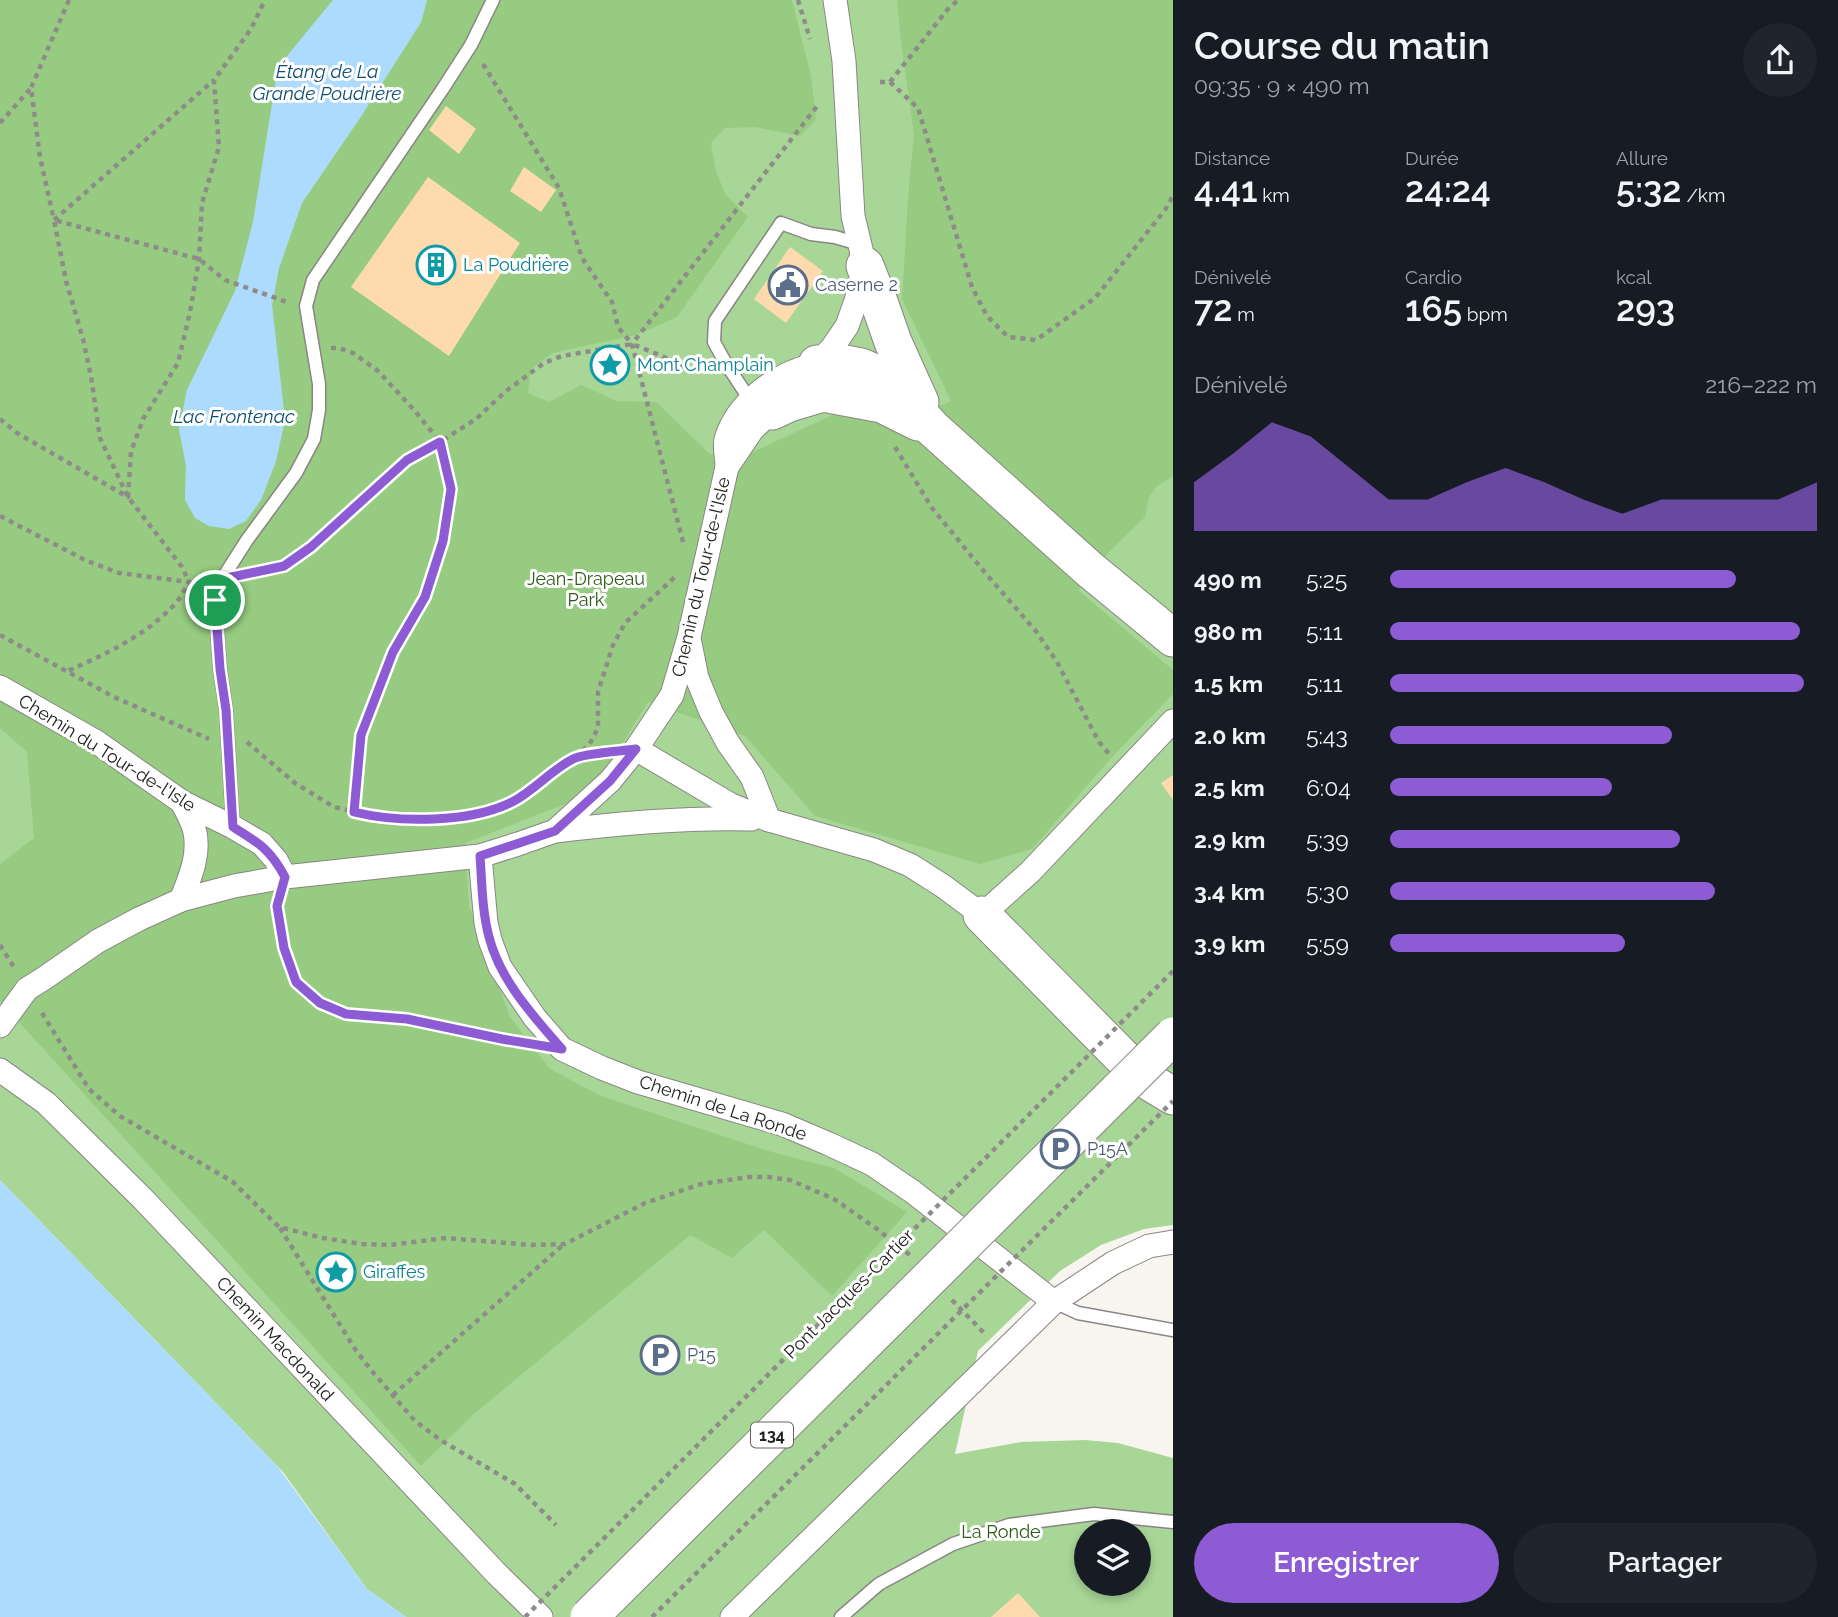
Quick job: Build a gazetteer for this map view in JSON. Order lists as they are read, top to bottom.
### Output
{
  "streets": {
    "main road": ["134"],
    "street": ["Chemin du Tour-de-l'Isle", "Chemin de La Ronde", "Chemin Macdonald"],
    "path": ["Pont Jacques-Cartier"]
  },
  "crossings": [
    ["Chemin du Tour-de-l'Isle", "Chemin de La Ronde"]
  ],
  "water": ["Étang de La Grande Poudrière", "Lac Frontenac"],
  "parks": ["Jean-Drapeau Park", "La Ronde"],
  "places": {
    "building": ["La Poudrière"],
    "public building": ["Caserne 2"],
    "place": ["Mont Champlain", "Giraffes"],
    "parking": ["P15A", "P15"]
  },
  "page": {
    "heading": ["Course du matin", "09:35 · 9 × 490 m"],
    "stats": [
      ["Distance", "4.41 km"],
      ["Durée", "24:24"],
      ["Allure", "5:32 /km"],
      ["Dénivelé", "72 m"],
      ["Cardio", "165 bpm"],
      ["kcal", "293"]
    ],
    "chart": ["Dénivelé", "216–222 m"],
    "list": [
      {
        "name": "490 m",
        "note": "5:25"
      },
      {
        "name": "980 m",
        "note": "5:11"
      },
      {
        "name": "1.5 km",
        "note": "5:11"
      },
      {
        "name": "2.0 km",
        "note": "5:43"
      },
      {
        "name": "2.5 km",
        "note": "6:04"
      },
      {
        "name": "2.9 km",
        "note": "5:39"
      },
      {
        "name": "3.4 km",
        "note": "5:30"
      },
      {
        "name": "3.9 km",
        "note": "5:59"
      }
    ],
    "buttons": ["Enregistrer", "Partager"]
  }
}
